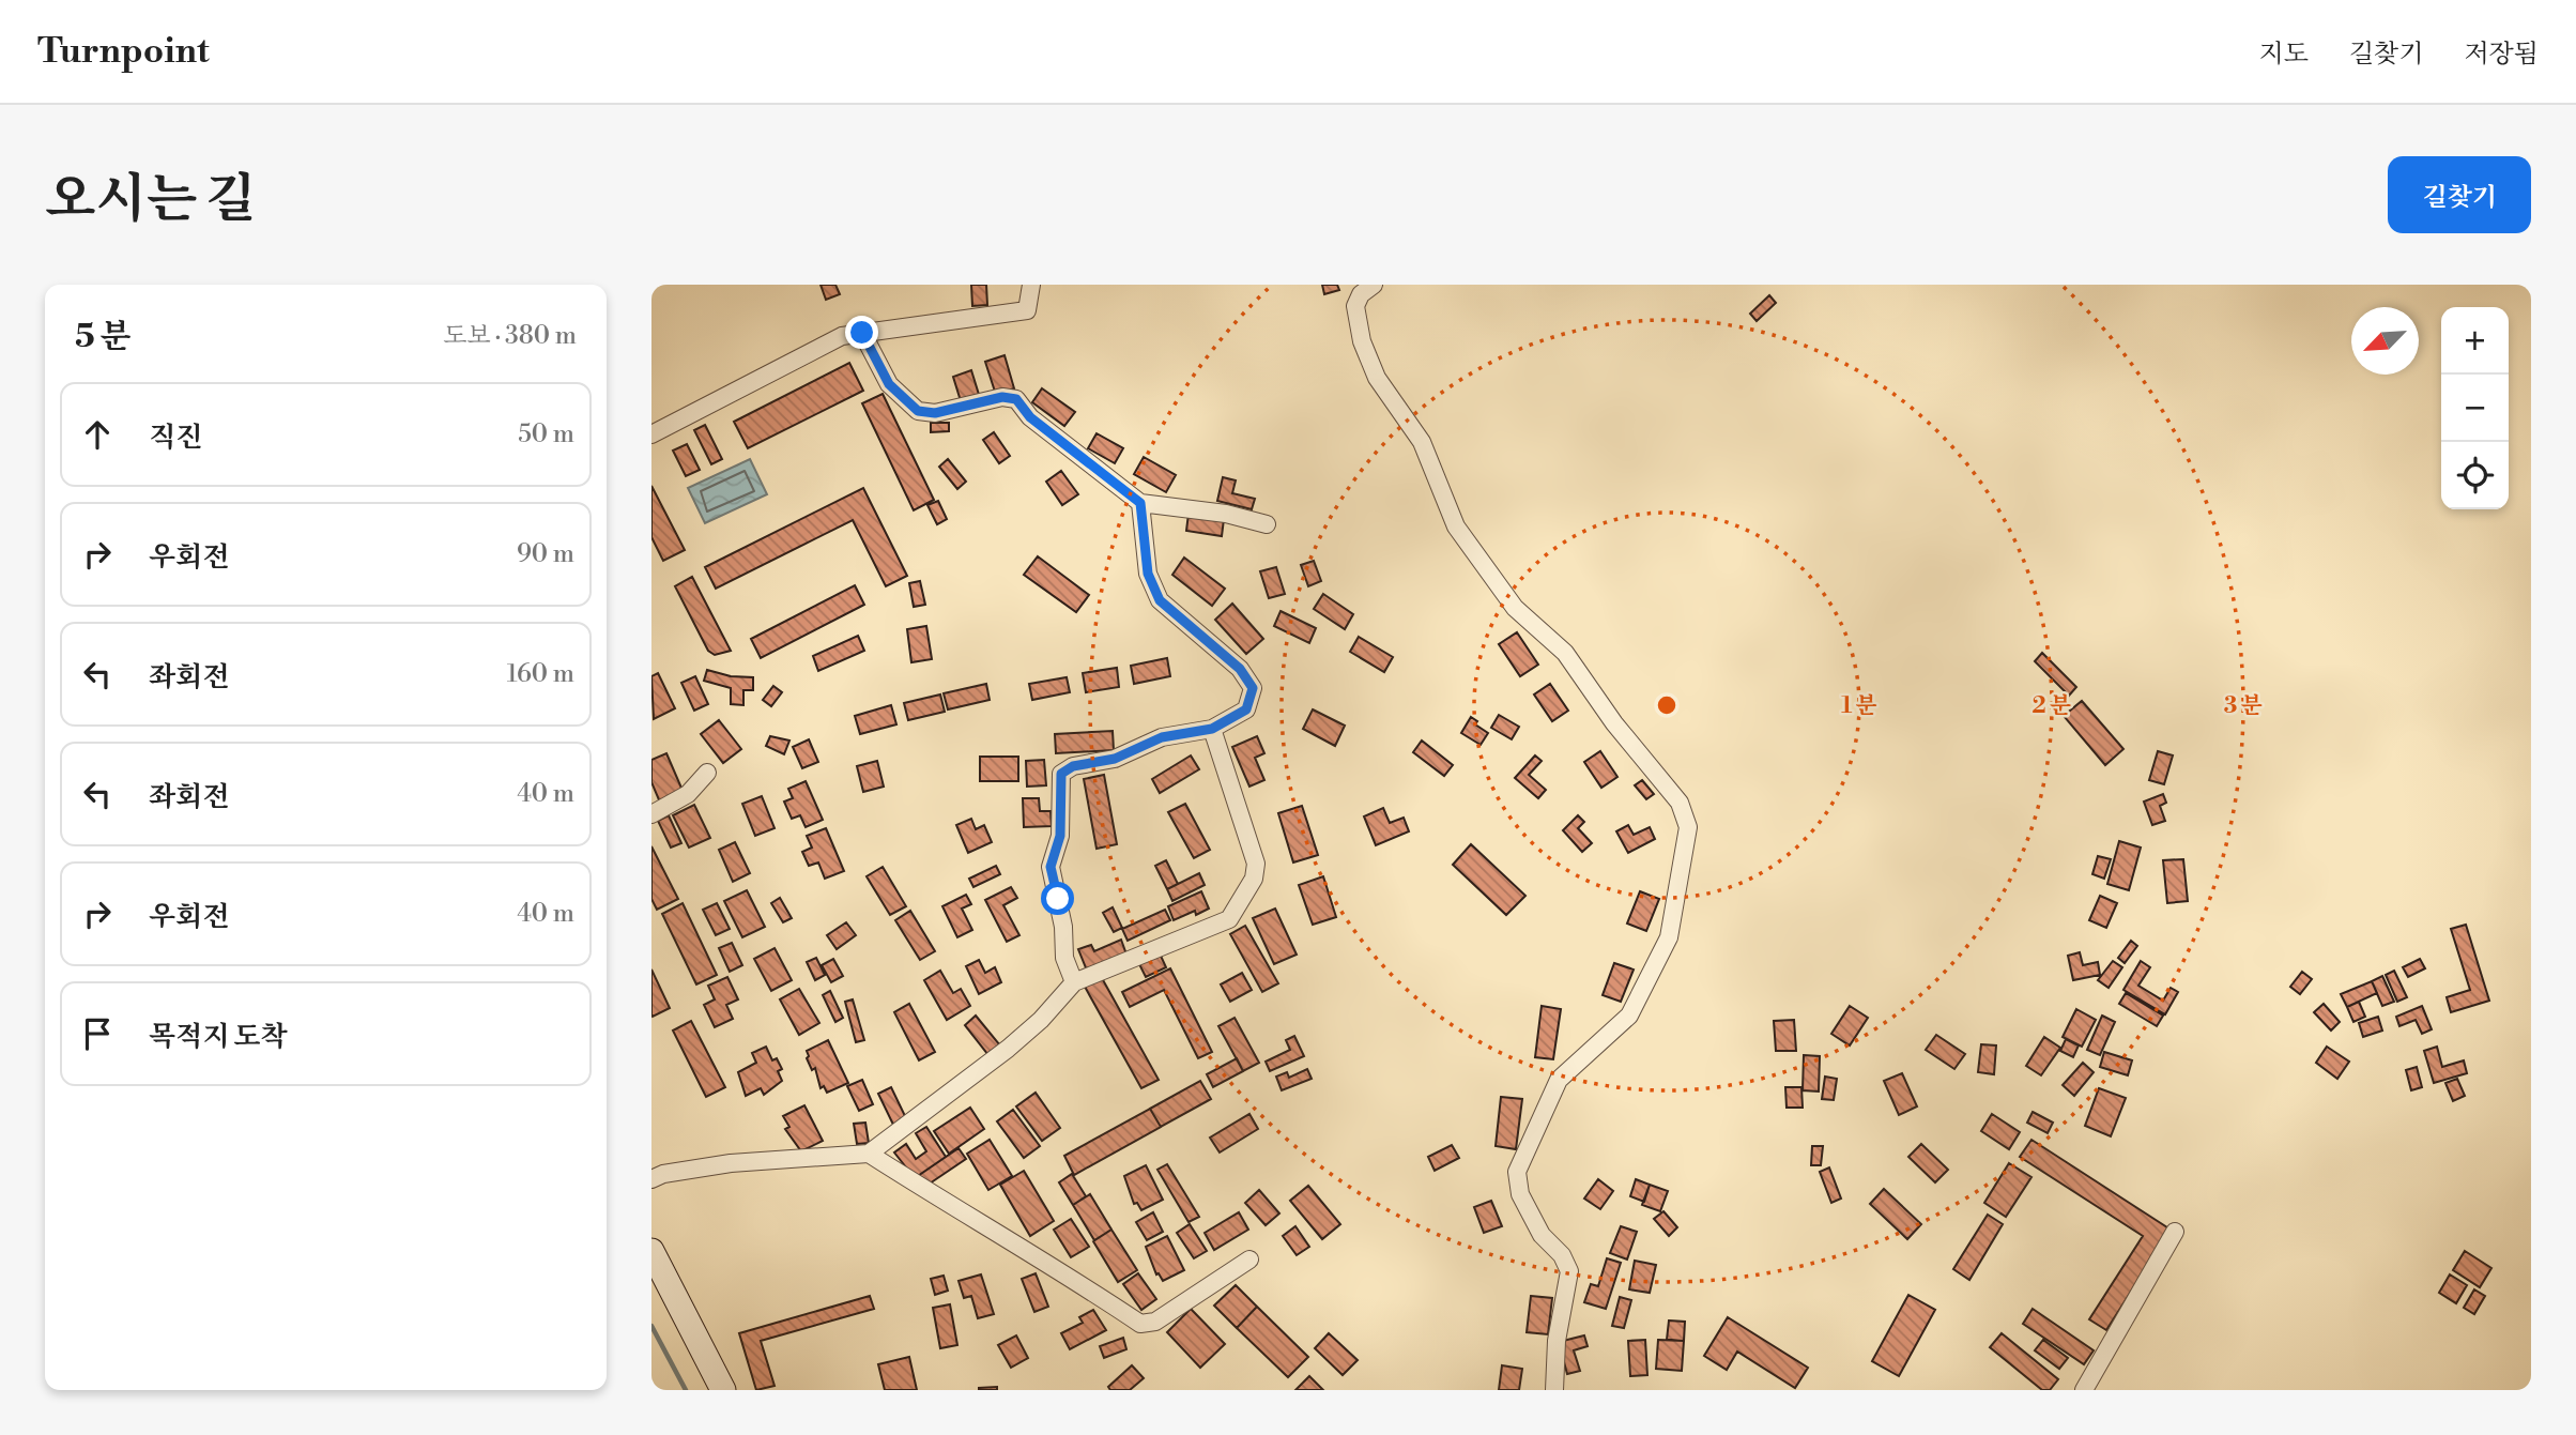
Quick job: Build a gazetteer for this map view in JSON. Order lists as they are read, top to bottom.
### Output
{
  "north": "bottom left",
  "page": {
    "header": "Turnpoint",
    "nav": ["지도", "길찾기", "저장됨"],
    "title": "오시는 길",
    "buttons": "길찾기",
    "heading": ["5 분", "도보 · 380 m"],
    "map_buttons": ["+", "−"],
    "list": [
      ["직진", "50 m"],
      ["우회전", "90 m"],
      ["좌회전", "160 m"],
      ["좌회전", "40 m"],
      ["우회전", "40 m"],
      "목적지 도착"
    ]
  },
  "rings": ["1 분", "2 분", "3 분"]
}
